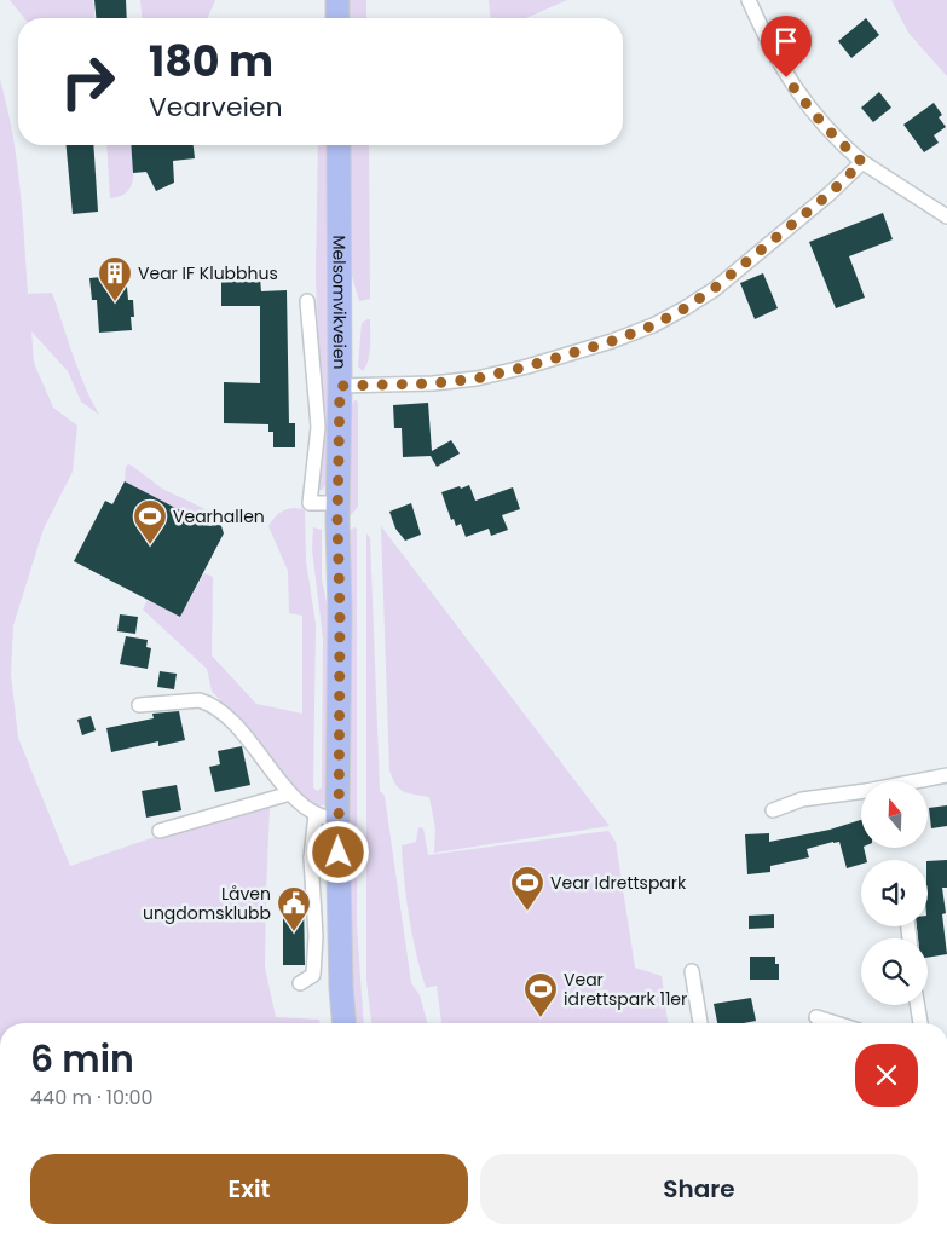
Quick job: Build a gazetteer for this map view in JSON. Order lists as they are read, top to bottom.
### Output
{
  "streets": {
    "main road": ["Melsomvikveien"]
  },
  "places": {
    "building": ["Vear IF Klubbhus"],
    "sports": ["Vearhallen", "Vear Idrettspark", "Vear idrettspark 11er"],
    "public building": ["Låven ungdomsklubb"]
  },
  "north": "top",
  "page": {
    "turn": ["180 m", "Vearveien"],
    "heading": ["6 min", "440 m · 10:00"],
    "buttons": ["Exit", "Share"]
  }
}
